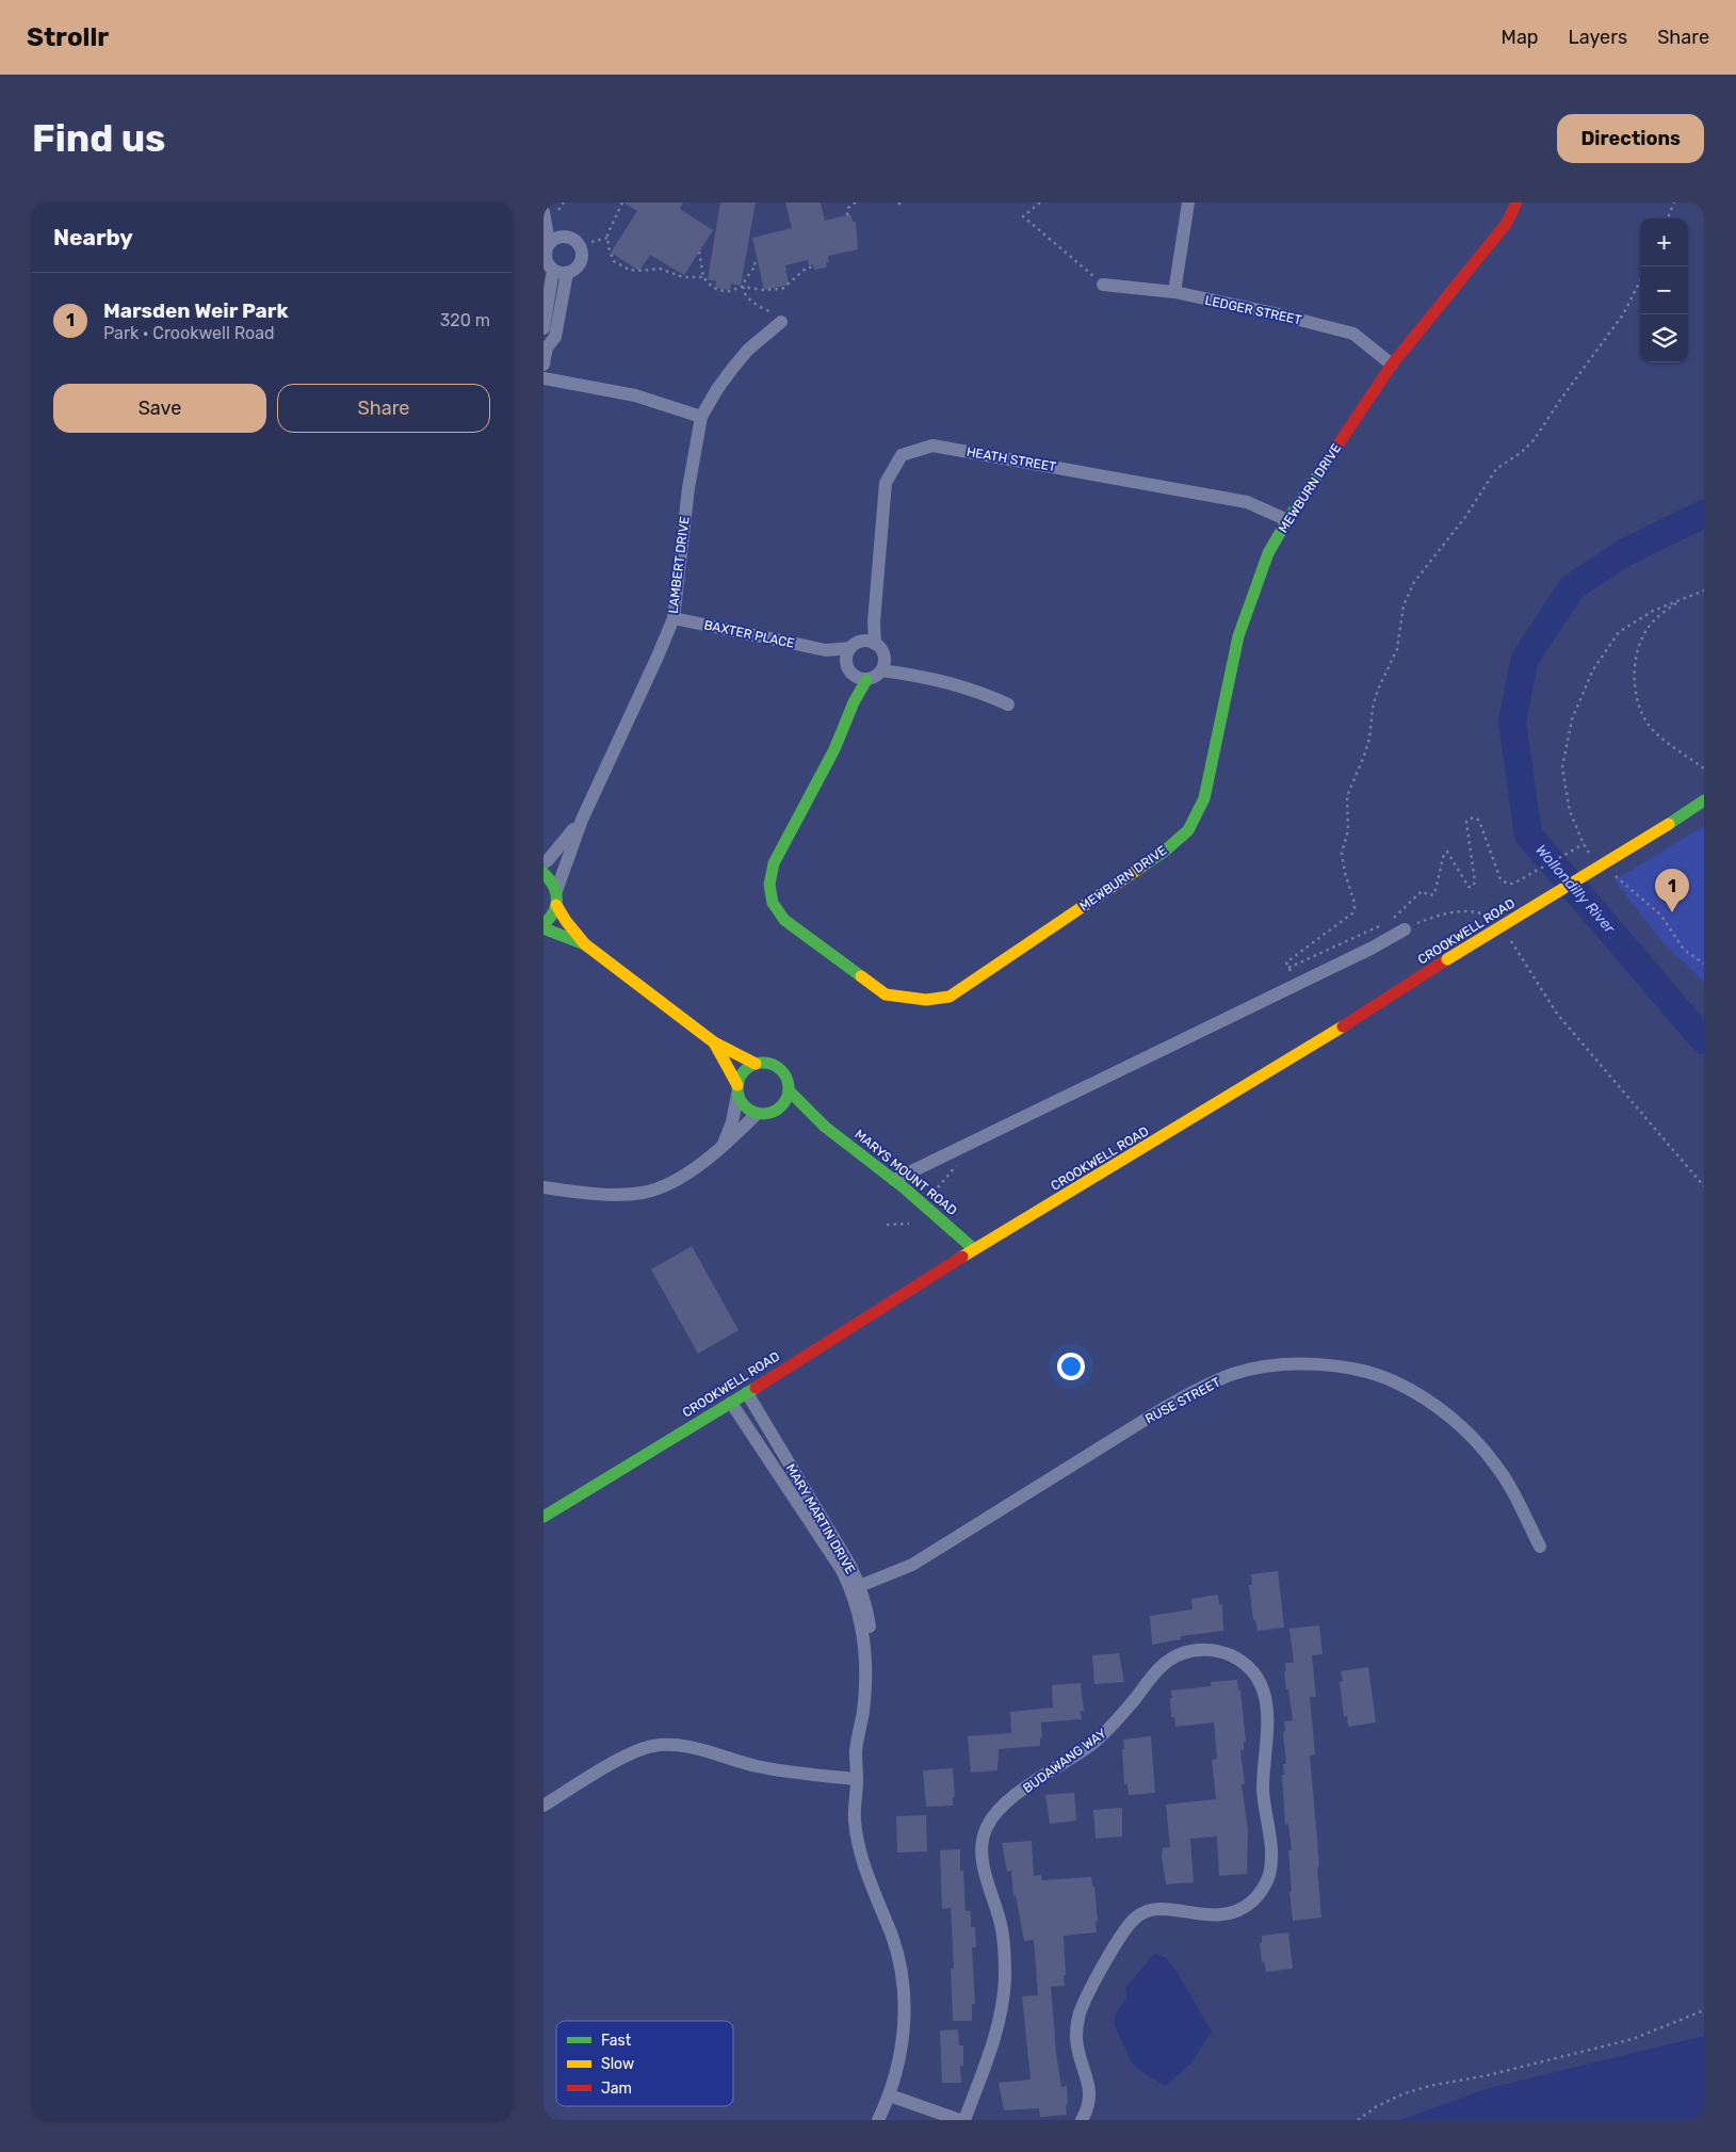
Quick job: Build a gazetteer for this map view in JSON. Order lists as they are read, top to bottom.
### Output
{
  "streets": {
    "street": [
      "LEDGER STREET",
      "HEATH STREET",
      "MEWBURN DRIVE",
      "LAMBERT DRIVE",
      "BAXTER PLACE",
      "CROOKWELL ROAD",
      "MARYS MOUNT ROAD",
      "RUSE STREET",
      "MARY MARTIN DRIVE",
      "BUDAWANG WAY"
    ]
  },
  "crossings": [
    ["LEDGER STREET", "MEWBURN DRIVE"],
    ["HEATH STREET", "MEWBURN DRIVE"],
    ["HEATH STREET", "BAXTER PLACE"],
    ["MEWBURN DRIVE", "BAXTER PLACE"],
    ["LAMBERT DRIVE", "BAXTER PLACE"],
    ["CROOKWELL ROAD", "MARYS MOUNT ROAD"],
    ["CROOKWELL ROAD", "MARY MARTIN DRIVE"],
    ["RUSE STREET", "MARY MARTIN DRIVE"]
  ],
  "water": ["Wollondilly River"],
  "legend": ["Fast", "Slow", "Jam"],
  "page": {
    "header": "Strollr",
    "nav": ["Map", "Layers", "Share"],
    "buttons": [
      "Directions",
      ["Save", "Share"]
    ],
    "title": "Find us",
    "heading": "Nearby",
    "map_buttons": ["+", "−"],
    "list": [
      {
        "mark": "1",
        "name": "Marsden Weir Park",
        "note": "Park · Crookwell Road",
        "value": "320 m"
      }
    ],
    "pins": "1"
  }
}
